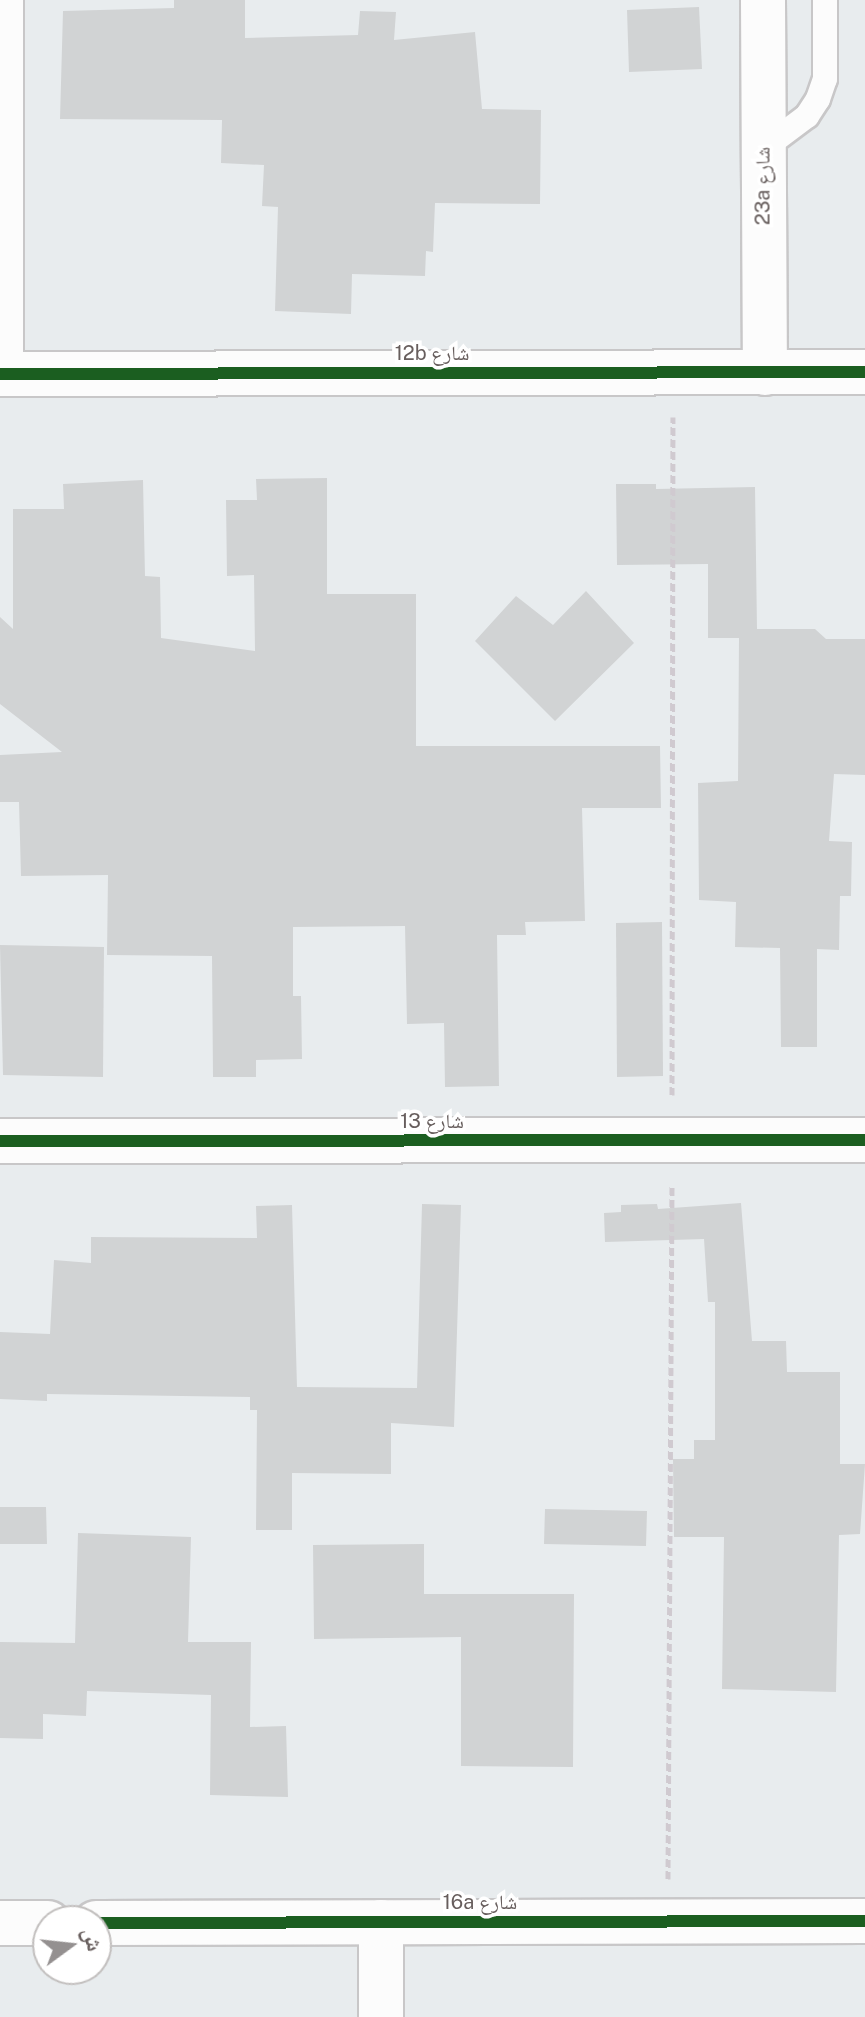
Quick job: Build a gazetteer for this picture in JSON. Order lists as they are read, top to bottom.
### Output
{
  "streets": {
    "street": [
      "23a شارع",
      "12b شارع",
      "شارع 13",
      "16a شارع"
    ]
  },
  "crossings": [
    ["23a شارع", "12b شارع"]
  ],
  "north": "right"
}
